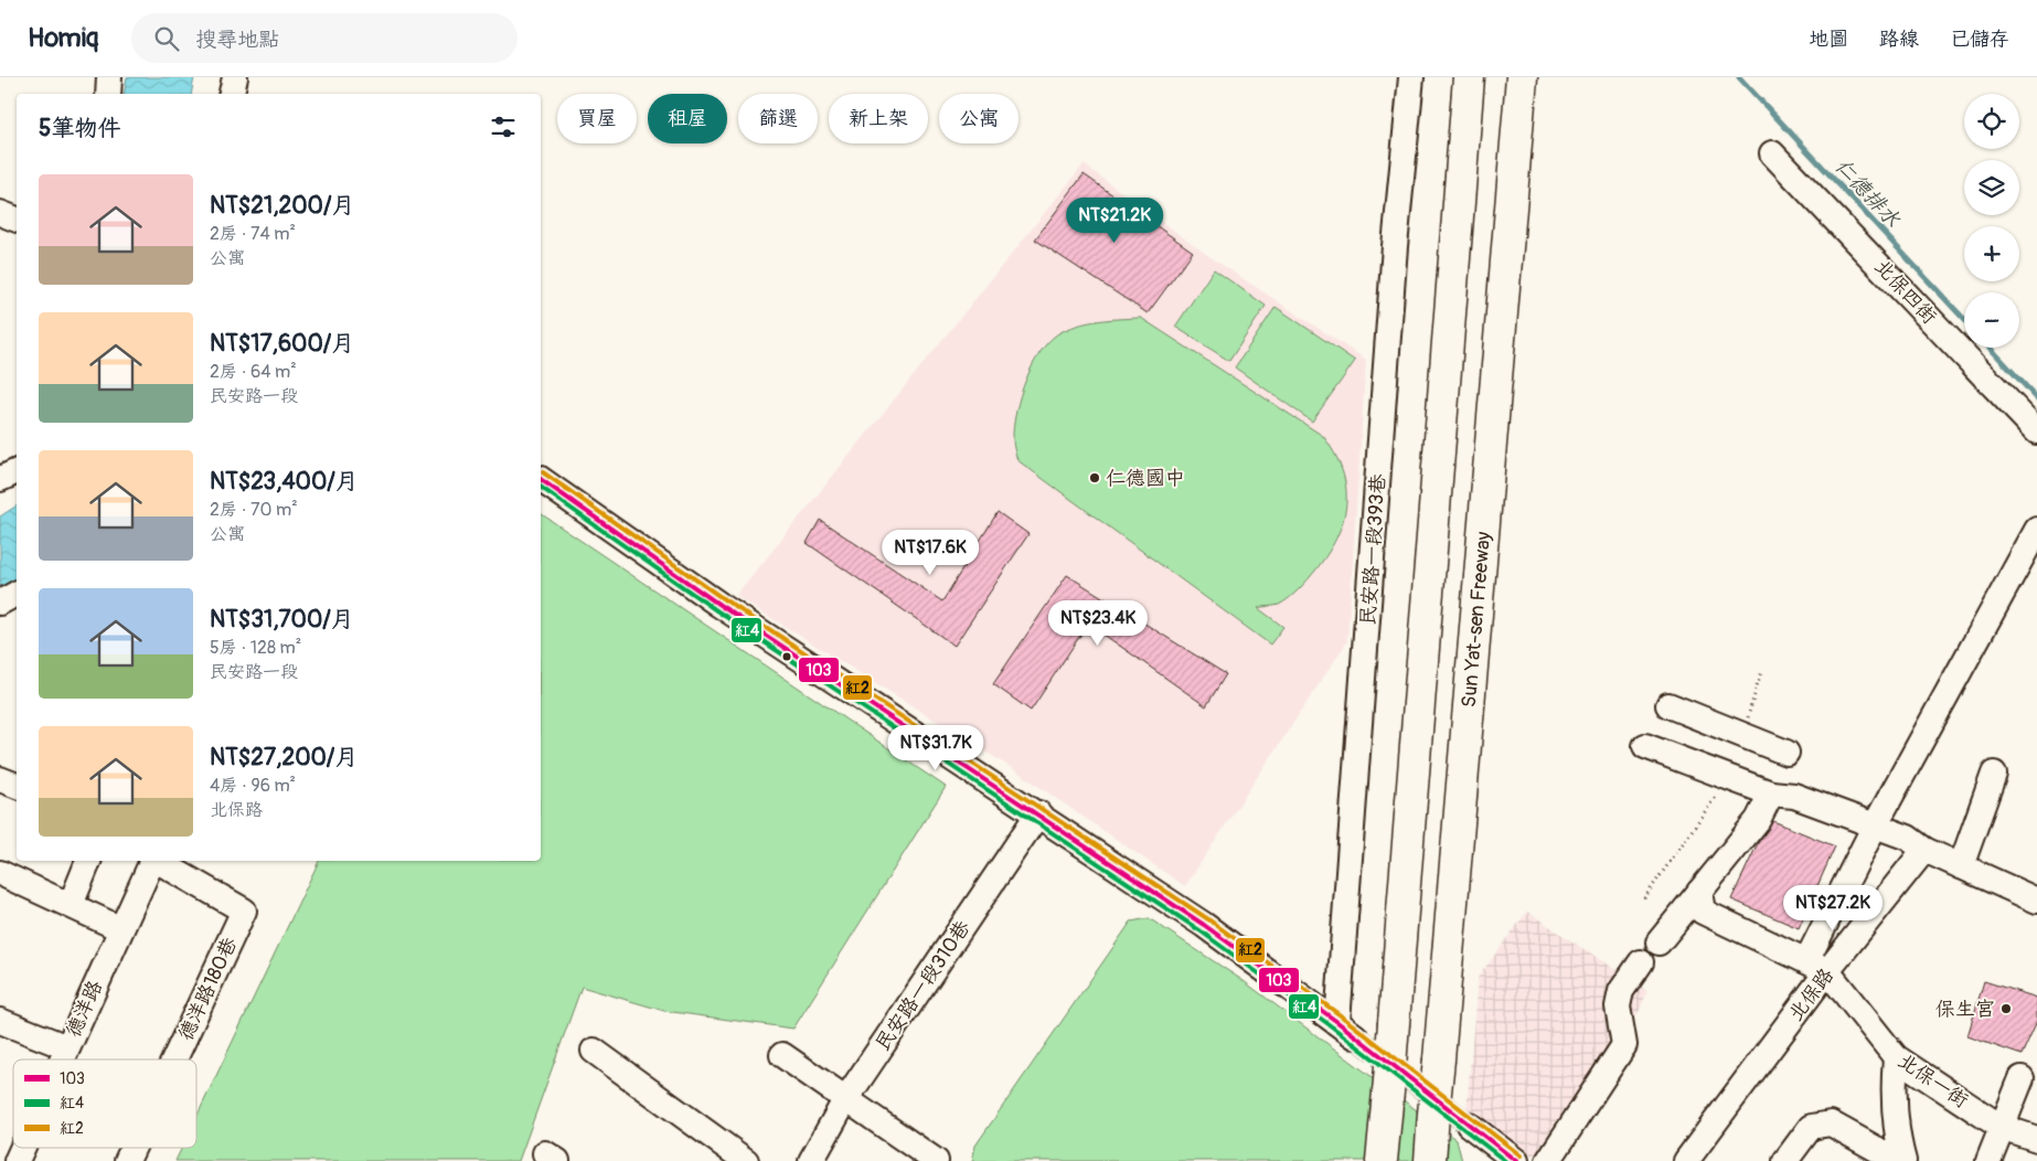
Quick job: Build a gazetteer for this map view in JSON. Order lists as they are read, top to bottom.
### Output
{
  "streets": {
    "highway": ["Sun Yat-sen Freeway"],
    "street": [
      "北保四街",
      "民安路一段393巷",
      "民安路一段310巷",
      "德洋路180巷",
      "北保路",
      "德洋路",
      "北保一街"
    ]
  },
  "crossings": [
    ["民安路一段393巷", "民安路一段310巷"],
    ["北保路", "北保一街"]
  ],
  "water": ["仁德排水"],
  "places": ["仁德國中", "保生宮"],
  "lines": ["transit line 紅2", "transit line 103", "transit line 紅4"],
  "legend": ["103", "紅4", "紅2"],
  "page": {
    "header": "Homiq",
    "search": "搜尋地點",
    "nav": ["地圖", "路線", "已儲存"],
    "map_buttons": ["+", "−"],
    "chip": [
      "買屋",
      "租屋",
      "篩選",
      "新上架",
      "公寓"
    ],
    "heading": "5筆物件",
    "list": [
      {
        "name": "NT$21,200/月",
        "note": "2房 · 74 m² · 公寓"
      },
      {
        "name": "NT$17,600/月",
        "note": "2房 · 64 m² · 民安路一段"
      },
      {
        "name": "NT$23,400/月",
        "note": "2房 · 70 m² · 公寓"
      },
      {
        "name": "NT$31,700/月",
        "note": "5房 · 128 m² · 民安路一段"
      },
      {
        "name": "NT$27,200/月",
        "note": "4房 · 96 m² · 北保路"
      }
    ],
    "price": [
      "NT$21.2K",
      "NT$17.6K",
      "NT$23.4K",
      "NT$31.7K",
      "NT$27.2K"
    ]
  }
}
